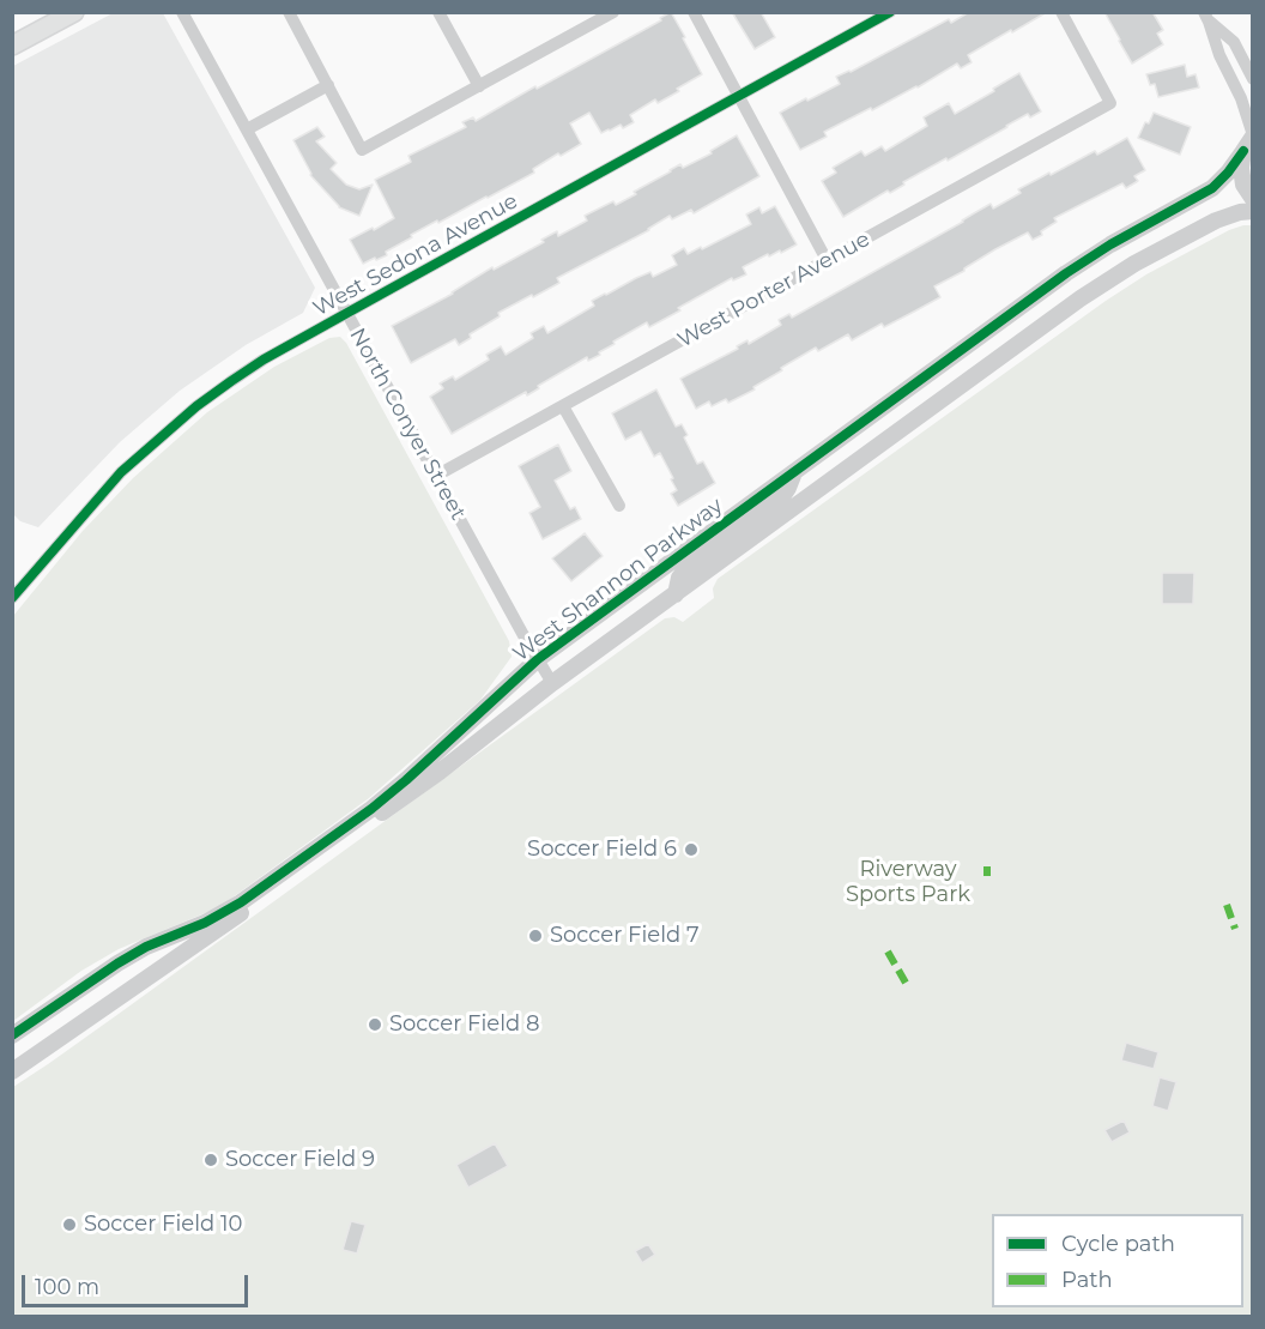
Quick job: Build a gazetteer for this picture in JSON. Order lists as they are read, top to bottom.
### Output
{
  "streets": {
    "street": [
      "West Sedona Avenue",
      "West Porter Avenue",
      "North Conyer Street",
      "West Shannon Parkway"
    ]
  },
  "crossings": [
    ["West Sedona Avenue", "North Conyer Street"],
    ["West Porter Avenue", "North Conyer Street"],
    ["North Conyer Street", "West Shannon Parkway"]
  ],
  "parks": ["Riverway Sports Park"],
  "places": [
    "Soccer Field 6",
    "Soccer Field 7",
    "Soccer Field 8",
    "Soccer Field 9",
    "Soccer Field 10"
  ],
  "legend": ["Cycle path", "Path"],
  "scale_bar": "100 m"
}
